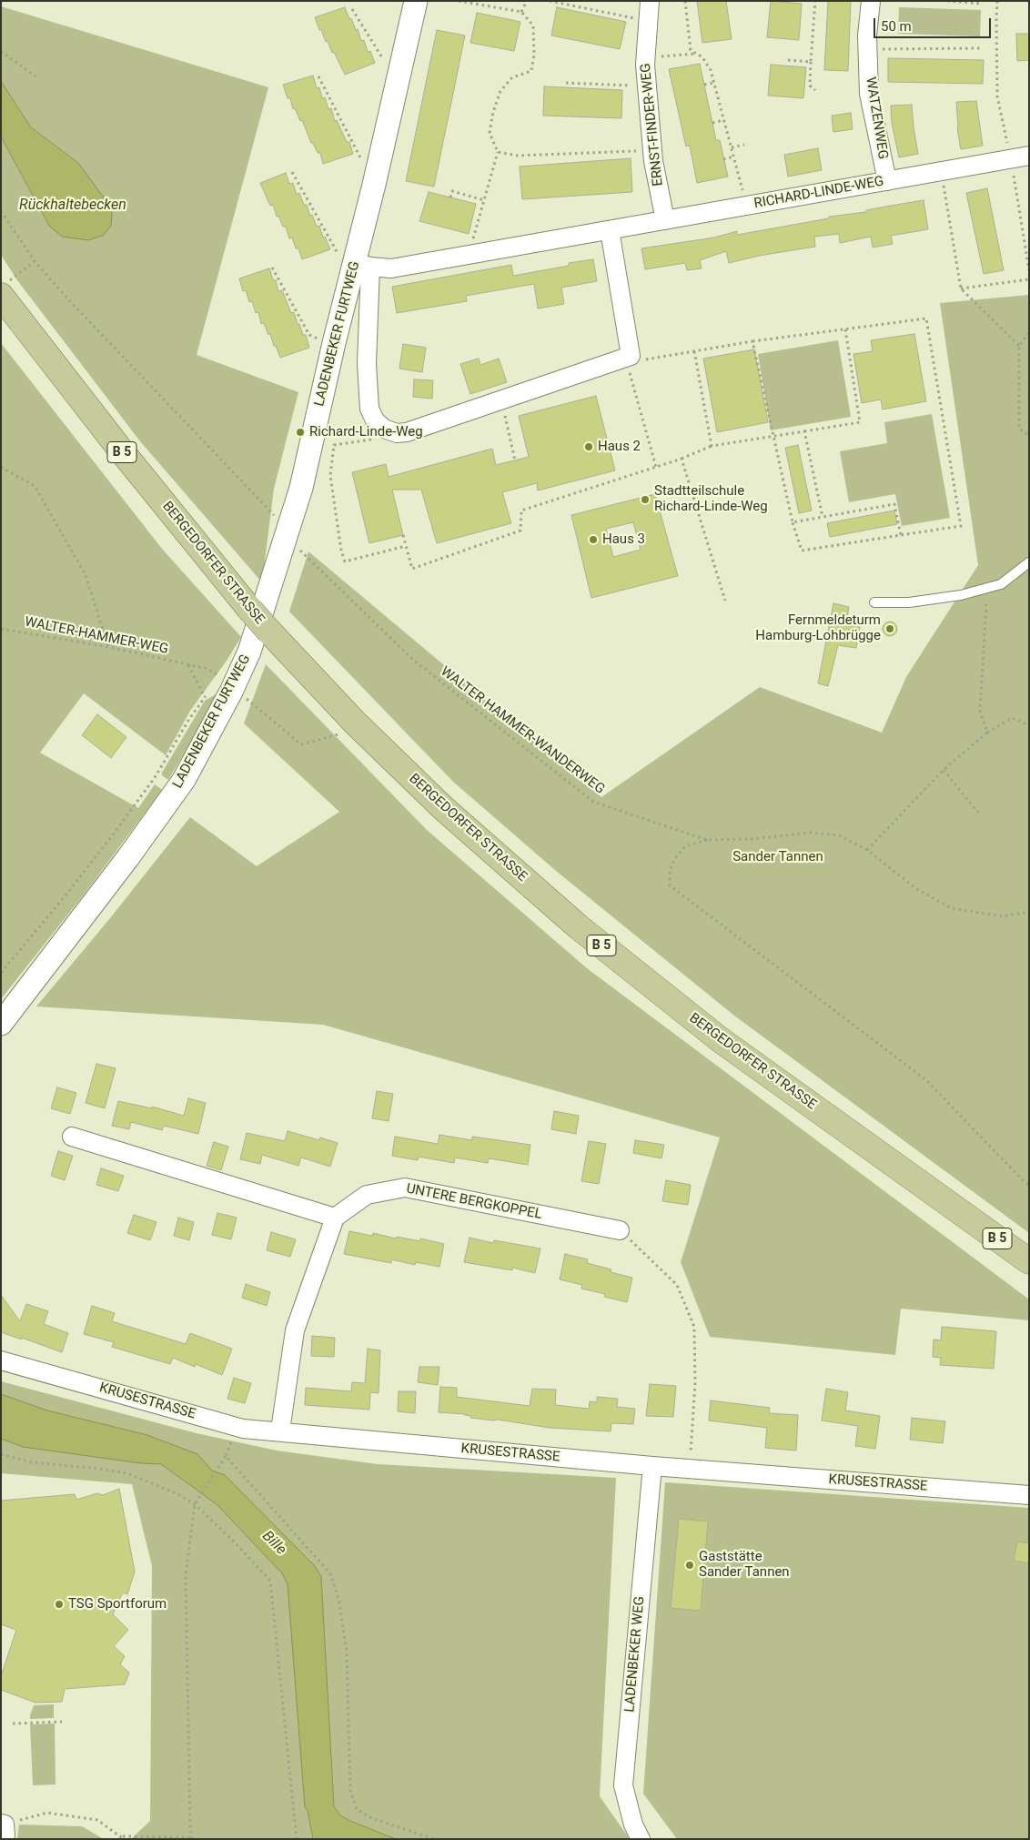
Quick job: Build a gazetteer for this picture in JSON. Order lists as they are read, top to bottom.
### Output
{
  "streets": {
    "main road": ["B 5", "BERGEDORFER STRASSE"],
    "street": [
      "WATZENWEG",
      "ERNST-FINDER-WEG",
      "RICHARD-LINDE-WEG",
      "LADENBEKER FURTWEG",
      "UNTERE BERGKOPPEL",
      "KRUSESTRASSE",
      "LADENBEKER WEG"
    ],
    "path": ["WALTER-HAMMER-WEG", "WALTER HAMMER-WANDERWEG"]
  },
  "crossings": [
    ["WATZENWEG", "RICHARD-LINDE-WEG"],
    ["ERNST-FINDER-WEG", "RICHARD-LINDE-WEG"],
    ["RICHARD-LINDE-WEG", "LADENBEKER FURTWEG"],
    ["LADENBEKER FURTWEG", "BERGEDORFER STRASSE"],
    ["LADENBEKER FURTWEG", "WALTER-HAMMER-WEG"],
    ["BERGEDORFER STRASSE", "WALTER-HAMMER-WEG"],
    ["KRUSESTRASSE", "LADENBEKER WEG"]
  ],
  "water": ["Rückhaltebecken", "Bille"],
  "parks": ["Sander Tannen"],
  "places": [
    "Richard-Linde-Weg",
    "Haus 2",
    "Stadtteilschule Richard-Linde-Weg",
    "Haus 3",
    "Fernmeldeturm Hamburg-Lohbrügge",
    "Gaststätte Sander Tannen",
    "TSG Sportforum"
  ],
  "scale_bar": "50 m"
}
